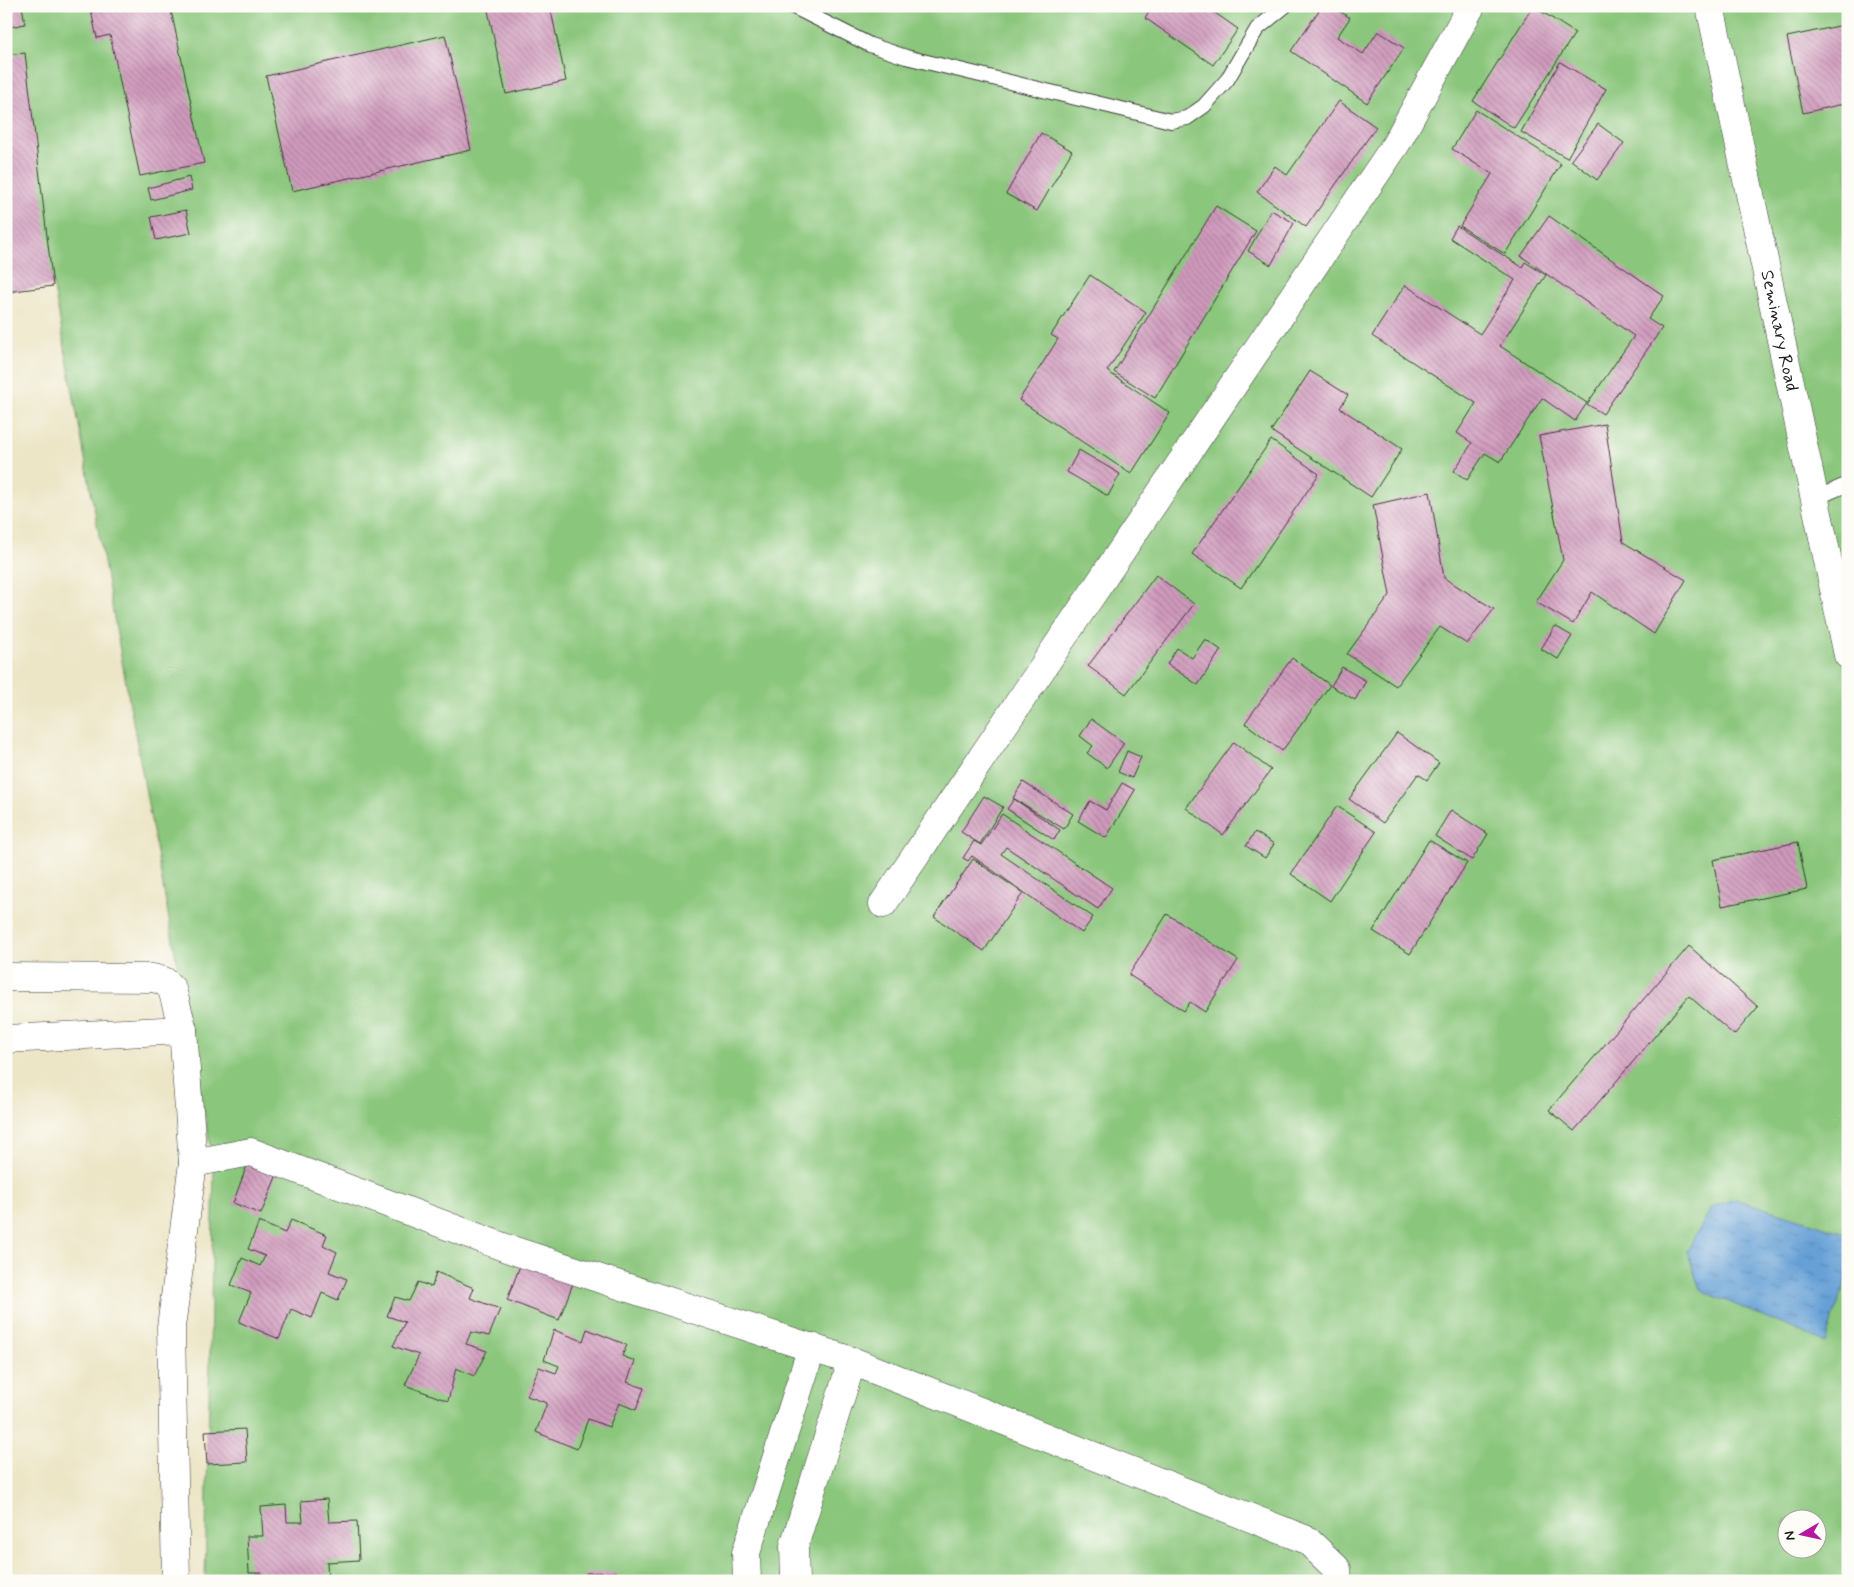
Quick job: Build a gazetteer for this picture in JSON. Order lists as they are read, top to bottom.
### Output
{
  "streets": {
    "street": ["Seminary Road"]
  },
  "north": "left"
}
